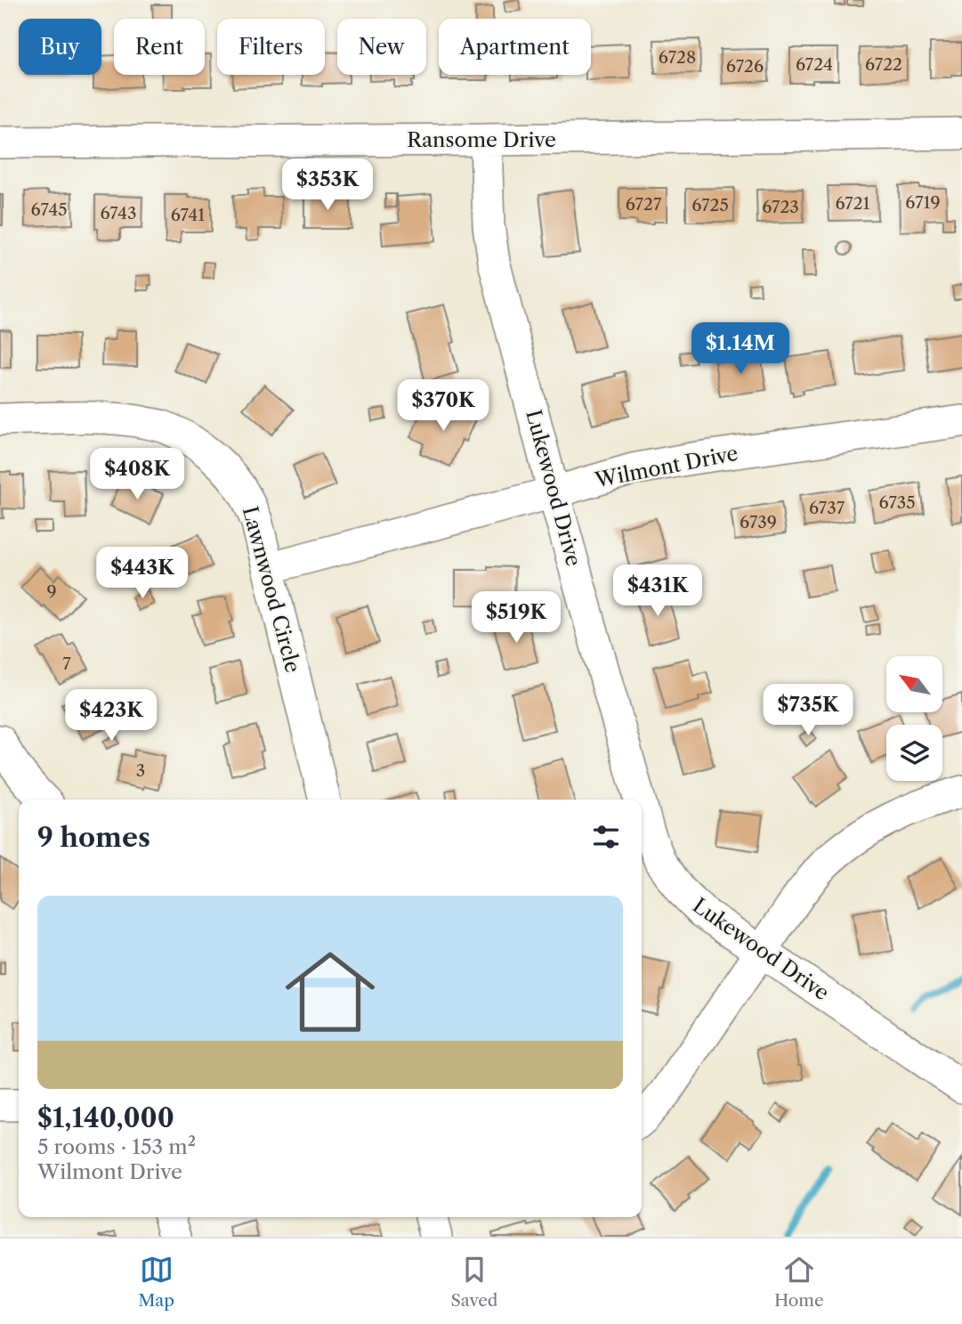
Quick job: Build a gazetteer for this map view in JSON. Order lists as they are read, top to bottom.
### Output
{
  "streets": {
    "street": [
      "Ransome Drive",
      "Wilmont Drive",
      "Lukewood Drive",
      "Lawnwood Circle"
    ]
  },
  "crossings": [
    ["Ransome Drive", "Lukewood Drive"],
    ["Wilmont Drive", "Lukewood Drive"],
    ["Wilmont Drive", "Lawnwood Circle"]
  ],
  "house_numbers": [
    "6728",
    "6724",
    "6722",
    "6726",
    "6719",
    "6721",
    "6727",
    "6725",
    "6723",
    "6745",
    "6743",
    "6741",
    "6735",
    "6737",
    "6739",
    "9",
    "7",
    "3"
  ],
  "north": "top left",
  "page": {
    "chip": [
      "Buy",
      "Rent",
      "Filters",
      "New",
      "Apartment"
    ],
    "price": [
      "$353K",
      "$1.14M",
      "$370K",
      "$408K",
      "$443K",
      "$431K",
      "$519K",
      "$735K",
      "$423K"
    ],
    "heading": "9 homes",
    "list": [
      {
        "name": "$1,140,000",
        "note": "5 rooms · 153 m² · Wilmont Drive"
      }
    ],
    "tabs": ["Map", "Saved", "Home"]
  }
}
